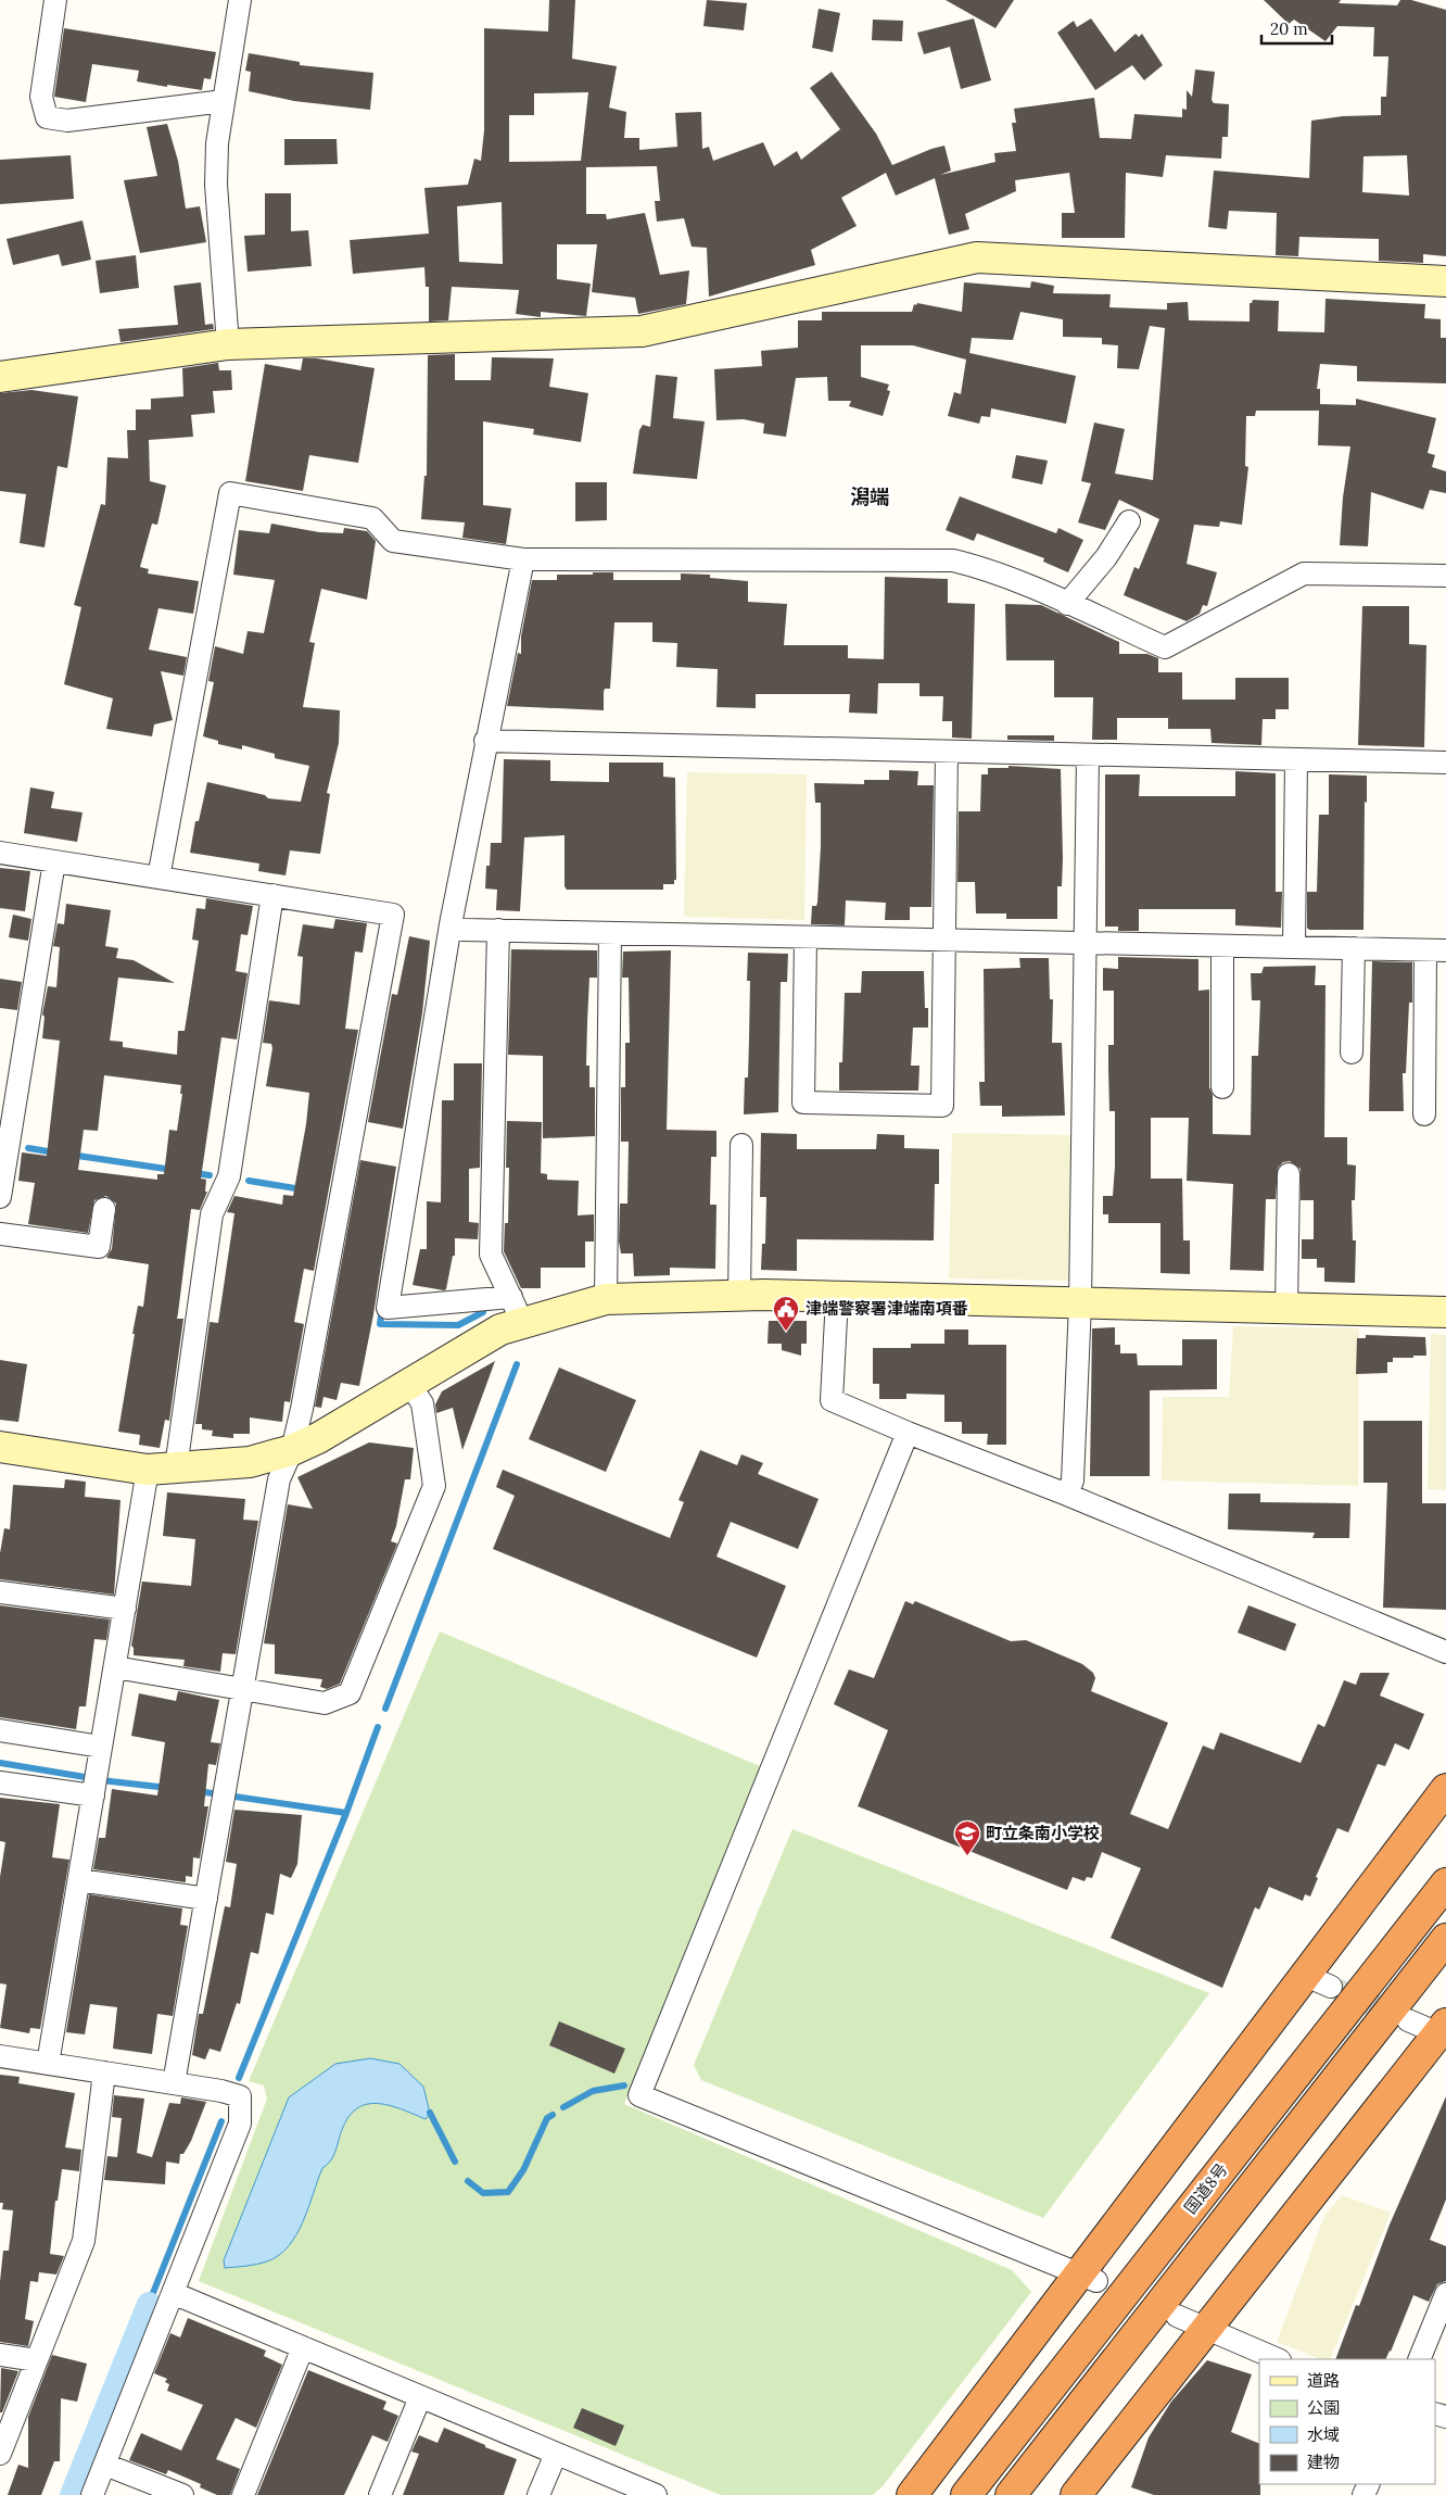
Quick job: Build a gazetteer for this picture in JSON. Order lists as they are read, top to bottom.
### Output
{
  "streets": {
    "highway": ["国道8号"]
  },
  "districts": ["潟端"],
  "places": {
    "public building": ["津端警察署津端南項番"],
    "school or university": ["町立条南小学校"]
  },
  "legend": [
    "道路",
    "公園",
    "水域",
    "建物"
  ],
  "scale_bar": "20 m"
}
